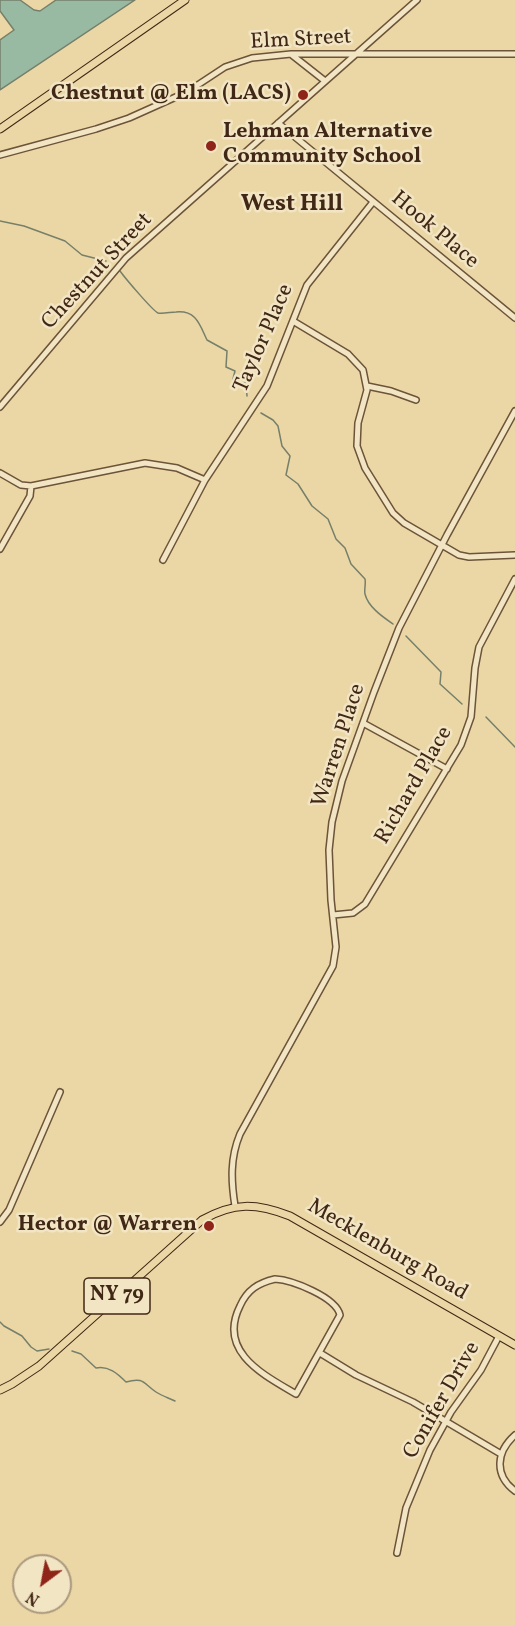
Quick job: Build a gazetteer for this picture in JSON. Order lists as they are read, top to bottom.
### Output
{
  "streets": {
    "main road": ["Mecklenburg Road", "NY 79"],
    "street": [
      "Elm Street",
      "Hook Place",
      "Chestnut Street",
      "Taylor Place",
      "Warren Place",
      "Richard Place",
      "Conifer Drive"
    ]
  },
  "crossings": [
    ["Elm Street", "Chestnut Street"],
    ["Hook Place", "Chestnut Street"],
    ["Hook Place", "Taylor Place"],
    ["Warren Place", "Richard Place"],
    ["Warren Place", "Mecklenburg Road"],
    ["Warren Place", "NY 79"],
    ["Mecklenburg Road", "NY 79"],
    ["Mecklenburg Road", "Conifer Drive"]
  ],
  "districts": ["West Hill"],
  "places": ["Chestnut @ Elm (LACS)", "Lehman Alternative Community School", "Hector @ Warren"],
  "north": "bottom left"
}
